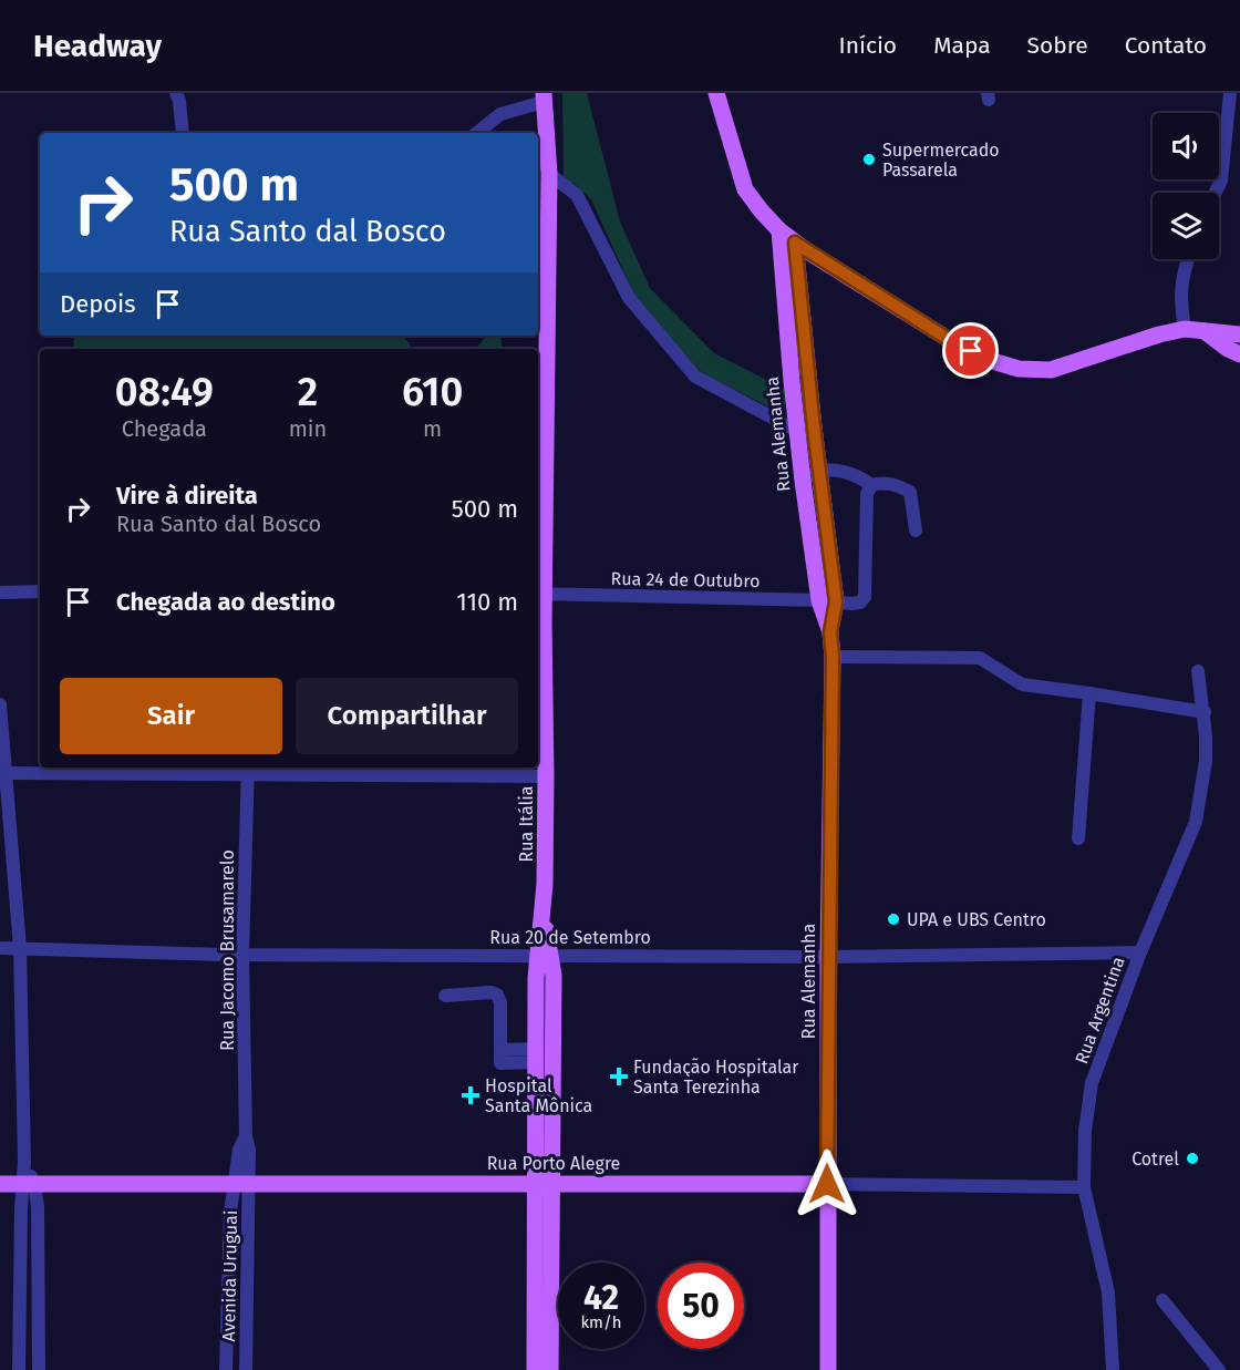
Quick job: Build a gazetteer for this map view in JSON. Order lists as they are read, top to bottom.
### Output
{
  "streets": {
    "main road": ["Rua Alemanha", "Rua Itália", "Rua Porto Alegre"],
    "street": [
      "Rua 24 de Outubro",
      "Rua 20 de Setembro",
      "Rua Jacomo Brusamarelo",
      "Rua Argentina",
      "Avenida Uruguai"
    ]
  },
  "crossings": [
    ["Rua Alemanha", "Rua 24 de Outubro"],
    ["Rua Alemanha", "Rua 20 de Setembro"],
    ["Rua Alemanha", "Rua Porto Alegre"],
    ["Rua 24 de Outubro", "Rua Itália"],
    ["Rua Itália", "Rua 20 de Setembro"],
    ["Rua Itália", "Rua Porto Alegre"],
    ["Rua 20 de Setembro", "Rua Jacomo Brusamarelo"],
    ["Rua 20 de Setembro", "Rua Argentina"],
    ["Rua Jacomo Brusamarelo", "Rua Porto Alegre"],
    ["Rua Jacomo Brusamarelo", "Avenida Uruguai"],
    ["Rua Argentina", "Rua Porto Alegre"],
    ["Rua Porto Alegre", "Avenida Uruguai"]
  ],
  "places": {
    "other": ["Supermercado Passarela", "UPA e UBS Centro", "Cotrel"],
    "health": ["Fundação Hospitalar Santa Terezinha", "Hospital Santa Mônica"]
  },
  "page": {
    "header": "Headway",
    "nav": [
      "Início",
      "Mapa",
      "Sobre",
      "Contato"
    ],
    "turn": ["500 m", "Rua Santo dal Bosco"],
    "then": "Depois",
    "eta": [
      "08:49",
      "Chegada",
      "2",
      "min",
      "610",
      "m"
    ],
    "list": [
      {
        "name": "Vire à direita",
        "note": "Rua Santo dal Bosco",
        "value": "500 m"
      },
      {
        "name": "Chegada ao destino",
        "value": "110 m"
      }
    ],
    "buttons": ["Sair", "Compartilhar"],
    "speed": "42 km/h",
    "limit": "50"
  }
}
